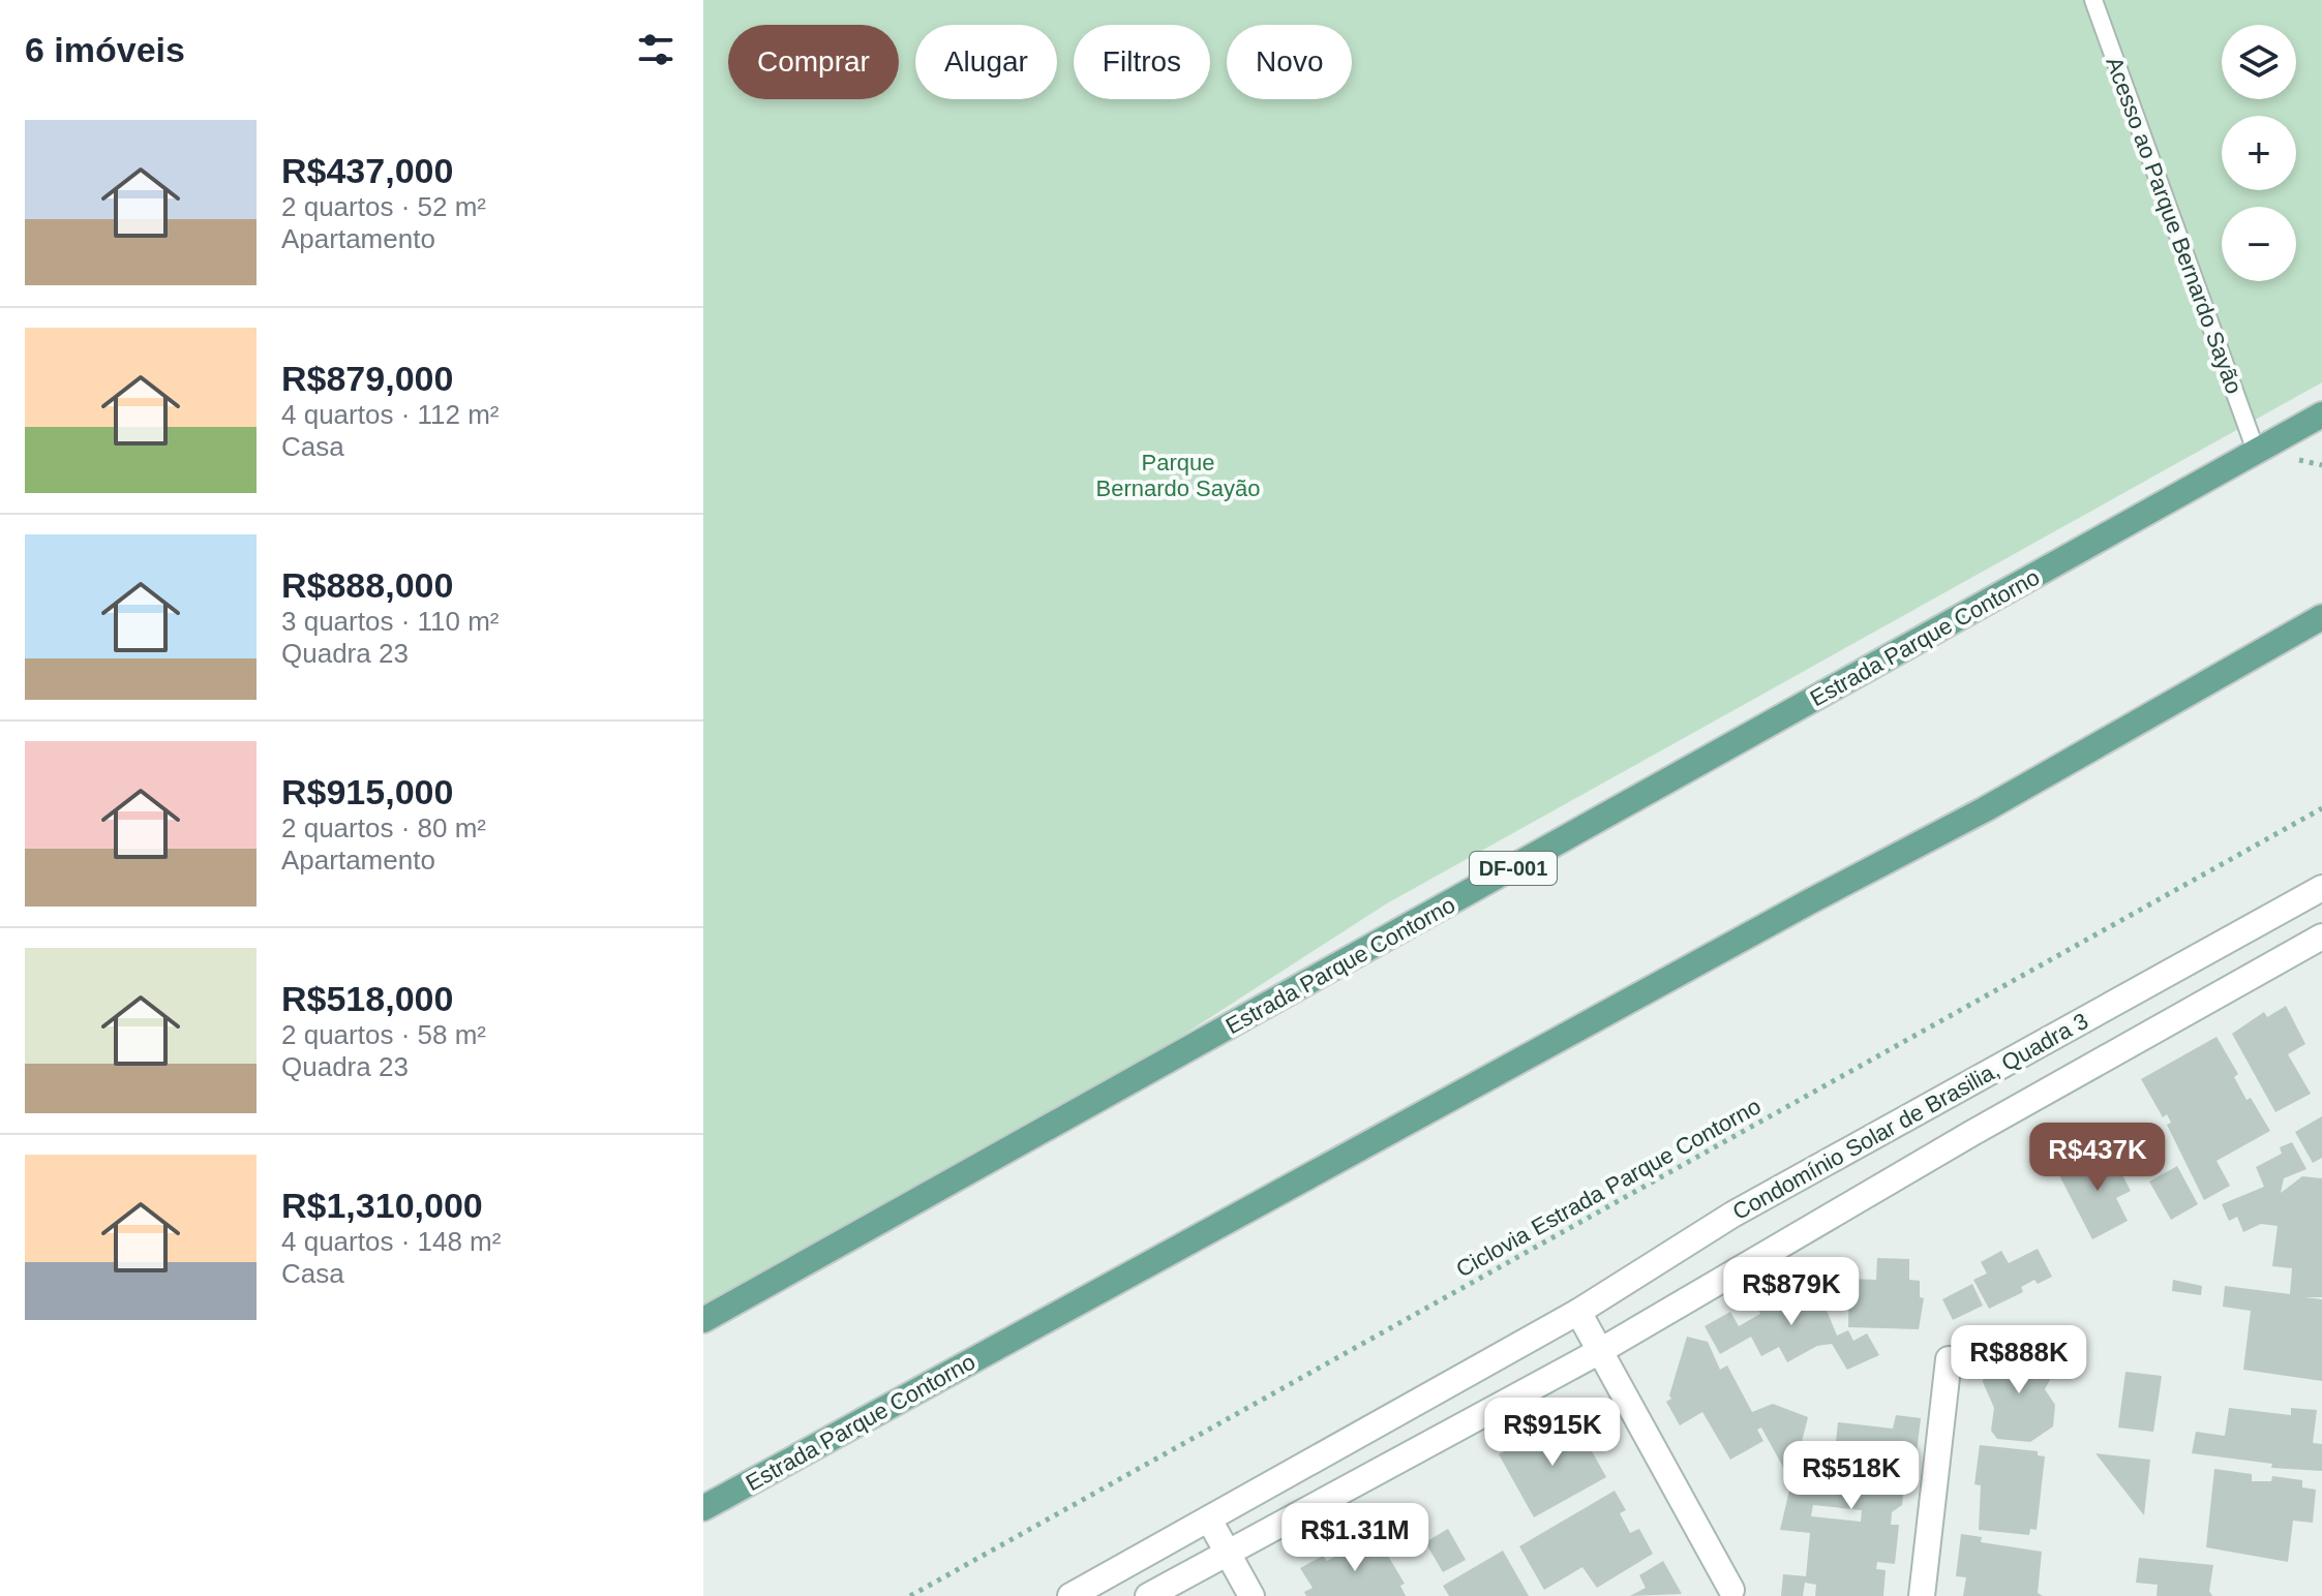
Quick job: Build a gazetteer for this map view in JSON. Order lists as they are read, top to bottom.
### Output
{
  "streets": {
    "main road": ["Estrada Parque Contorno", "DF-001"],
    "street": ["Condomínio Solar de Brasilia, Quadra 3"],
    "lane": ["Acesso ao Parque Bernardo Sayão"],
    "path": ["Ciclovia Estrada Parque Contorno"]
  },
  "crossings": [
    ["Acesso ao Parque Bernardo Sayão", "Estrada Parque Contorno"]
  ],
  "parks": ["Parque Bernardo Sayão"],
  "page": {
    "heading": "6 imóveis",
    "map_buttons": ["+", "−"],
    "chip": [
      "Comprar",
      "Alugar",
      "Filtros",
      "Novo"
    ],
    "list": [
      {
        "name": "R$437,000",
        "note": "2 quartos · 52 m² · Apartamento"
      },
      {
        "name": "R$879,000",
        "note": "4 quartos · 112 m² · Casa"
      },
      {
        "name": "R$888,000",
        "note": "3 quartos · 110 m² · Quadra 23"
      },
      {
        "name": "R$915,000",
        "note": "2 quartos · 80 m² · Apartamento"
      },
      {
        "name": "R$518,000",
        "note": "2 quartos · 58 m² · Quadra 23"
      },
      {
        "name": "R$1,310,000",
        "note": "4 quartos · 148 m² · Casa"
      }
    ],
    "price": [
      "R$437K",
      "R$879K",
      "R$888K",
      "R$915K",
      "R$518K",
      "R$1.31M"
    ]
  }
}
